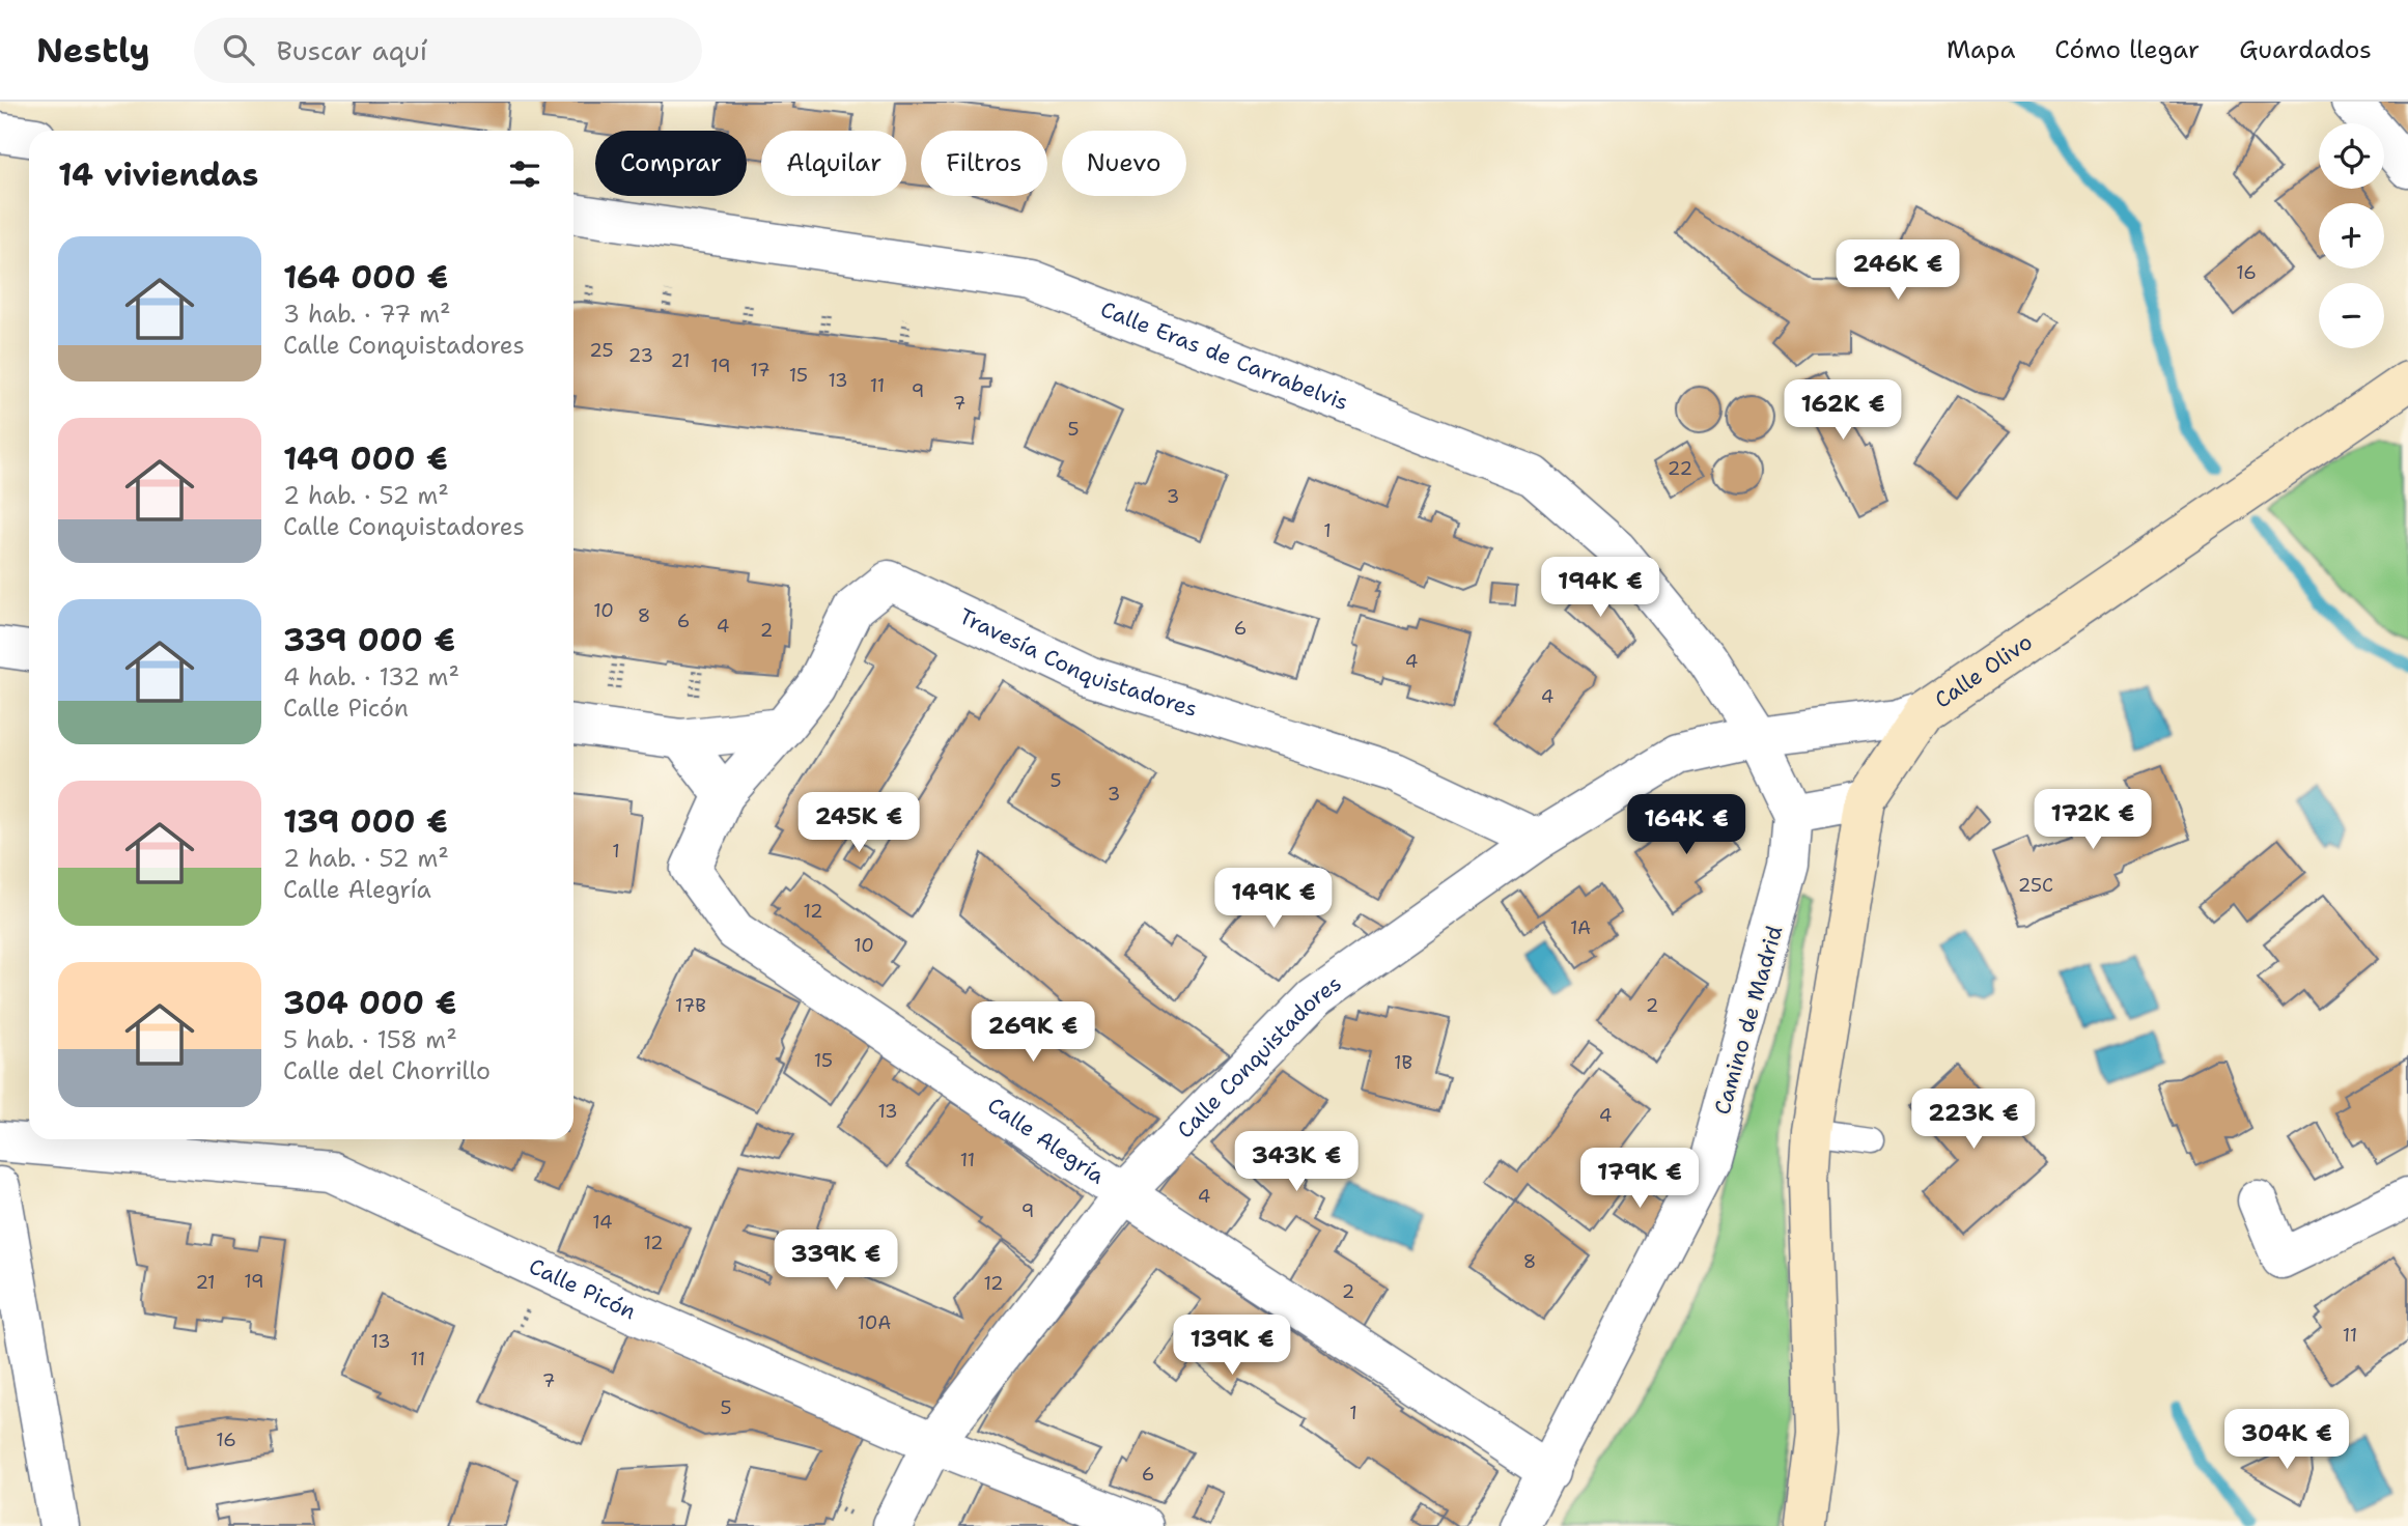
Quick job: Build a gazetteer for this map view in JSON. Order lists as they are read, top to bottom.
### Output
{
  "streets": {
    "street": [
      "Calle Eras de Carrabelvis",
      "Travesía Conquistadores",
      "Calle Olivo",
      "Camino de Madrid",
      "Calle Conquistadores",
      "Calle Alegría",
      "Calle Picón"
    ]
  },
  "crossings": [
    ["Calle Eras de Carrabelvis", "Calle Conquistadores"],
    ["Travesía Conquistadores", "Calle Conquistadores"],
    ["Calle Olivo", "Calle Conquistadores"],
    ["Camino de Madrid", "Calle Alegría"],
    ["Calle Conquistadores", "Calle Alegría"],
    ["Calle Conquistadores", "Calle Picón"]
  ],
  "house_numbers": [
    "16",
    "25",
    "23",
    "21",
    "19",
    "17",
    "15",
    "13",
    "11",
    "9",
    "7",
    "5",
    "22",
    "3",
    "1",
    "10",
    "8",
    "6",
    "4",
    "6",
    "2",
    "4",
    "4",
    "5",
    "3",
    "1",
    "25C",
    "12",
    "1A",
    "10",
    "17B",
    "2",
    "15",
    "1B",
    "13",
    "4",
    "11",
    "4",
    "9",
    "14",
    "12",
    "8",
    "19",
    "21",
    "12",
    "2",
    "10A",
    "11",
    "13",
    "11",
    "7",
    "5",
    "1",
    "16",
    "6"
  ],
  "page": {
    "header": "Nestly",
    "search": "Buscar aquí",
    "nav": ["Mapa", "Cómo llegar", "Guardados"],
    "map_buttons": ["+", "−"],
    "chip": [
      "Comprar",
      "Alquilar",
      "Filtros",
      "Nuevo"
    ],
    "heading": "14 viviendas",
    "list": [
      {
        "name": "164 000 €",
        "note": "3 hab. · 77 m² · Calle Conquistadores"
      },
      {
        "name": "149 000 €",
        "note": "2 hab. · 52 m² · Calle Conquistadores"
      },
      {
        "name": "339 000 €",
        "note": "4 hab. · 132 m² · Calle Picón"
      },
      {
        "name": "139 000 €",
        "note": "2 hab. · 52 m² · Calle Alegría"
      },
      {
        "name": "304 000 €",
        "note": "5 hab. · 158 m² · Calle del Chorrillo"
      }
    ],
    "price": [
      "246K €",
      "162K €",
      "194K €",
      "172K €",
      "245K €",
      "164K €",
      "149K €",
      "269K €",
      "223K €",
      "343K €",
      "179K €",
      "339K €",
      "139K €",
      "304K €"
    ]
  }
}
